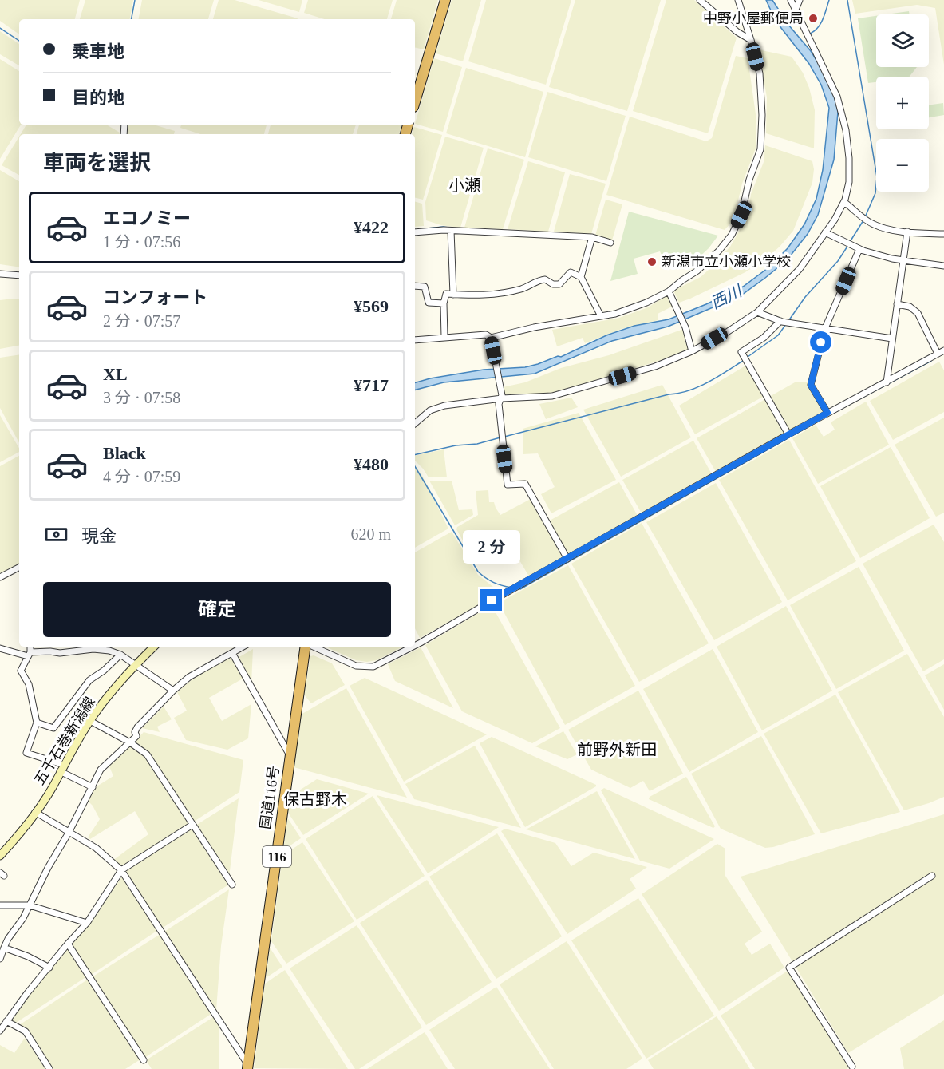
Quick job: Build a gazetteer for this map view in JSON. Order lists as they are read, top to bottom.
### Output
{
  "streets": {
    "highway": ["国道116号", "116"],
    "main road": ["五千石巻新潟線"]
  },
  "districts": ["小瀬", "前野外新田", "保古野木"],
  "water": ["西川"],
  "places": ["中野小屋郵便局", "新潟市立小瀬小学校"],
  "page": {
    "map_buttons": ["+", "−"],
    "banner": ["乗車地", "目的地"],
    "heading": "車両を選択",
    "list": [
      {
        "name": "エコノミー",
        "note": "1 分 · 07:56",
        "value": "¥422"
      },
      {
        "name": "コンフォート",
        "note": "2 分 · 07:57",
        "value": "¥569"
      },
      {
        "name": "XL",
        "note": "3 分 · 07:58",
        "value": "¥717"
      },
      {
        "name": "Black",
        "note": "4 分 · 07:59",
        "value": "¥480"
      }
    ],
    "pay": ["現金", "620 m"],
    "bubble": "2 分",
    "buttons": "確定"
  }
}
